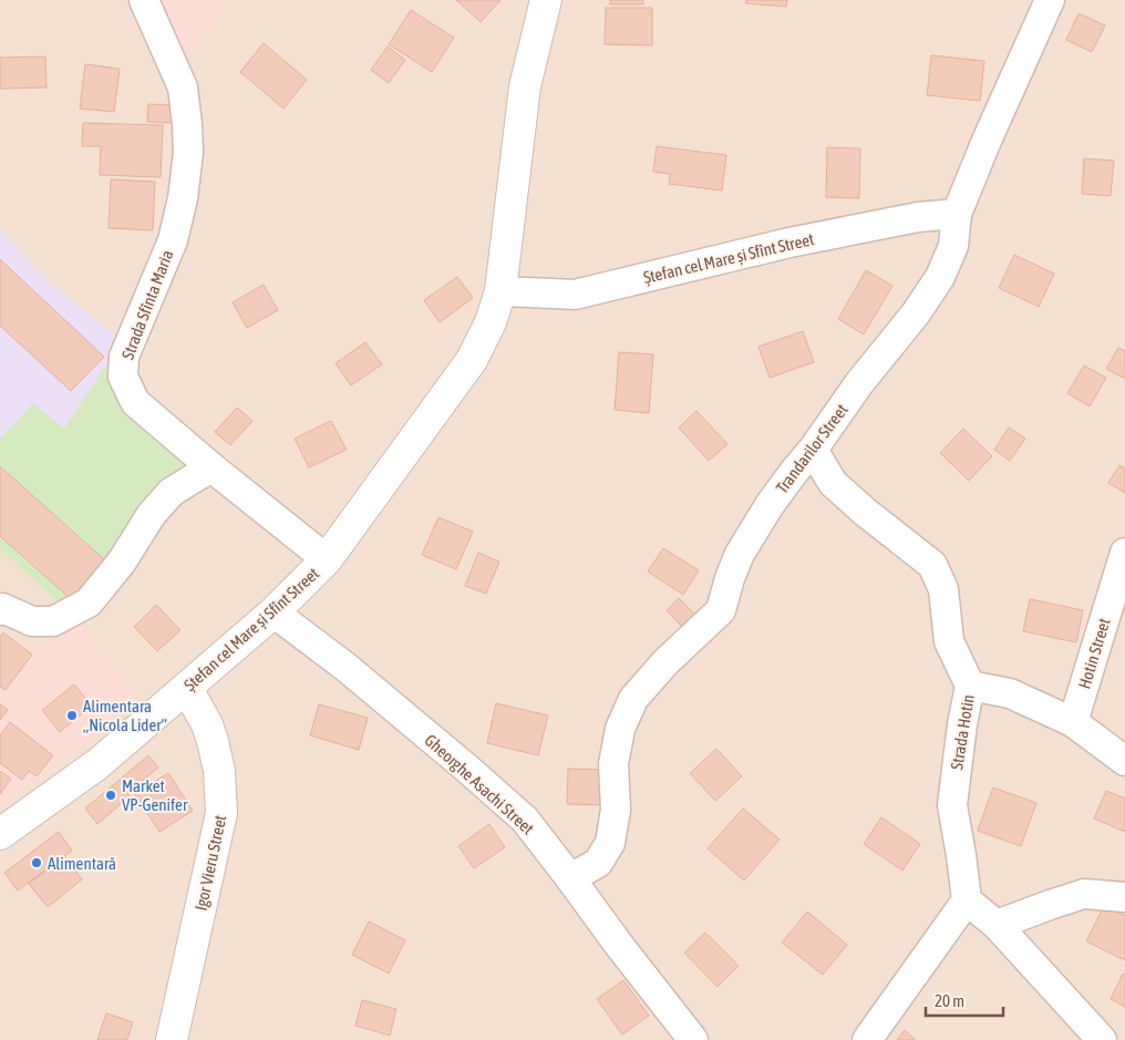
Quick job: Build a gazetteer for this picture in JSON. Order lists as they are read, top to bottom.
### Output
{
  "streets": {
    "street": [
      "Ștefan cel Mare și Sfînt Street",
      "Strada Sfînta Maria",
      "Trandarilor Street",
      "Hotin Street",
      "Strada Hotin",
      "Gheorghe Asachi Street",
      "Igor Vieru Street"
    ]
  },
  "crossings": [
    ["Ștefan cel Mare și Sfînt Street", "Strada Sfînta Maria"],
    ["Ștefan cel Mare și Sfînt Street", "Trandarilor Street"],
    ["Ștefan cel Mare și Sfînt Street", "Gheorghe Asachi Street"],
    ["Ștefan cel Mare și Sfînt Street", "Igor Vieru Street"],
    ["Trandarilor Street", "Strada Hotin"],
    ["Trandarilor Street", "Gheorghe Asachi Street"]
  ],
  "places": ["Alimentara „Nicola Lider”", "Market VP-Genifer", "Alimentară"],
  "scale_bar": "20 m"
}
